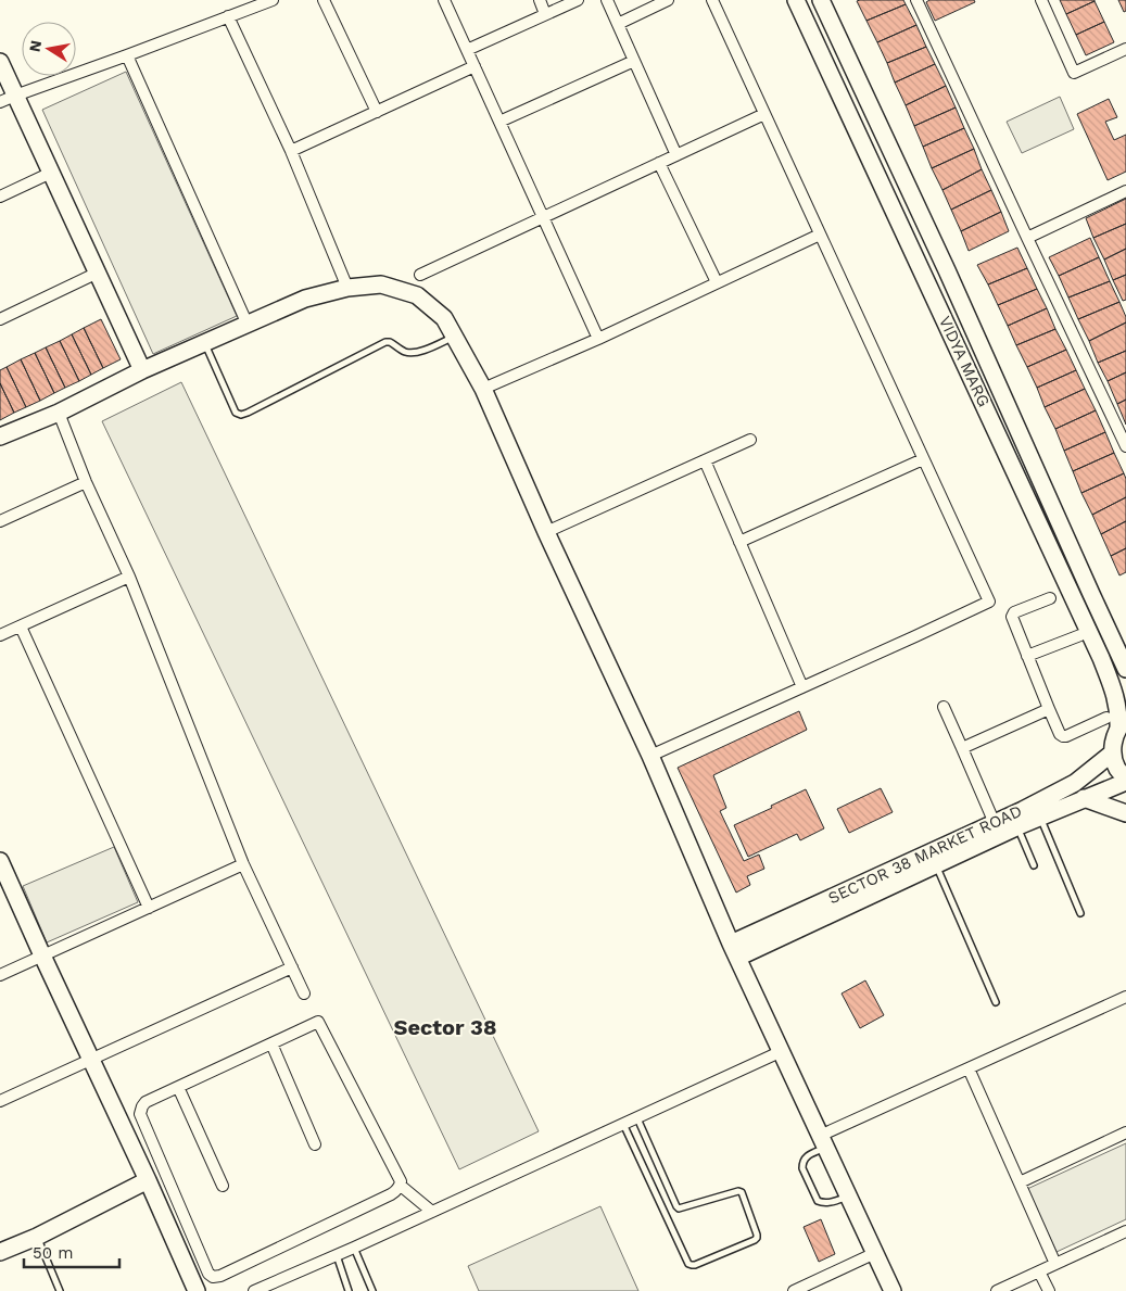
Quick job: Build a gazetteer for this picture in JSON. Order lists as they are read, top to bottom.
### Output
{
  "streets": {
    "street": ["VIDYA MARG", "SECTOR 38 MARKET ROAD"]
  },
  "crossings": [
    ["VIDYA MARG", "SECTOR 38 MARKET ROAD"]
  ],
  "districts": ["Sector 38"],
  "scale_bar": "50 m",
  "north": "left"
}
